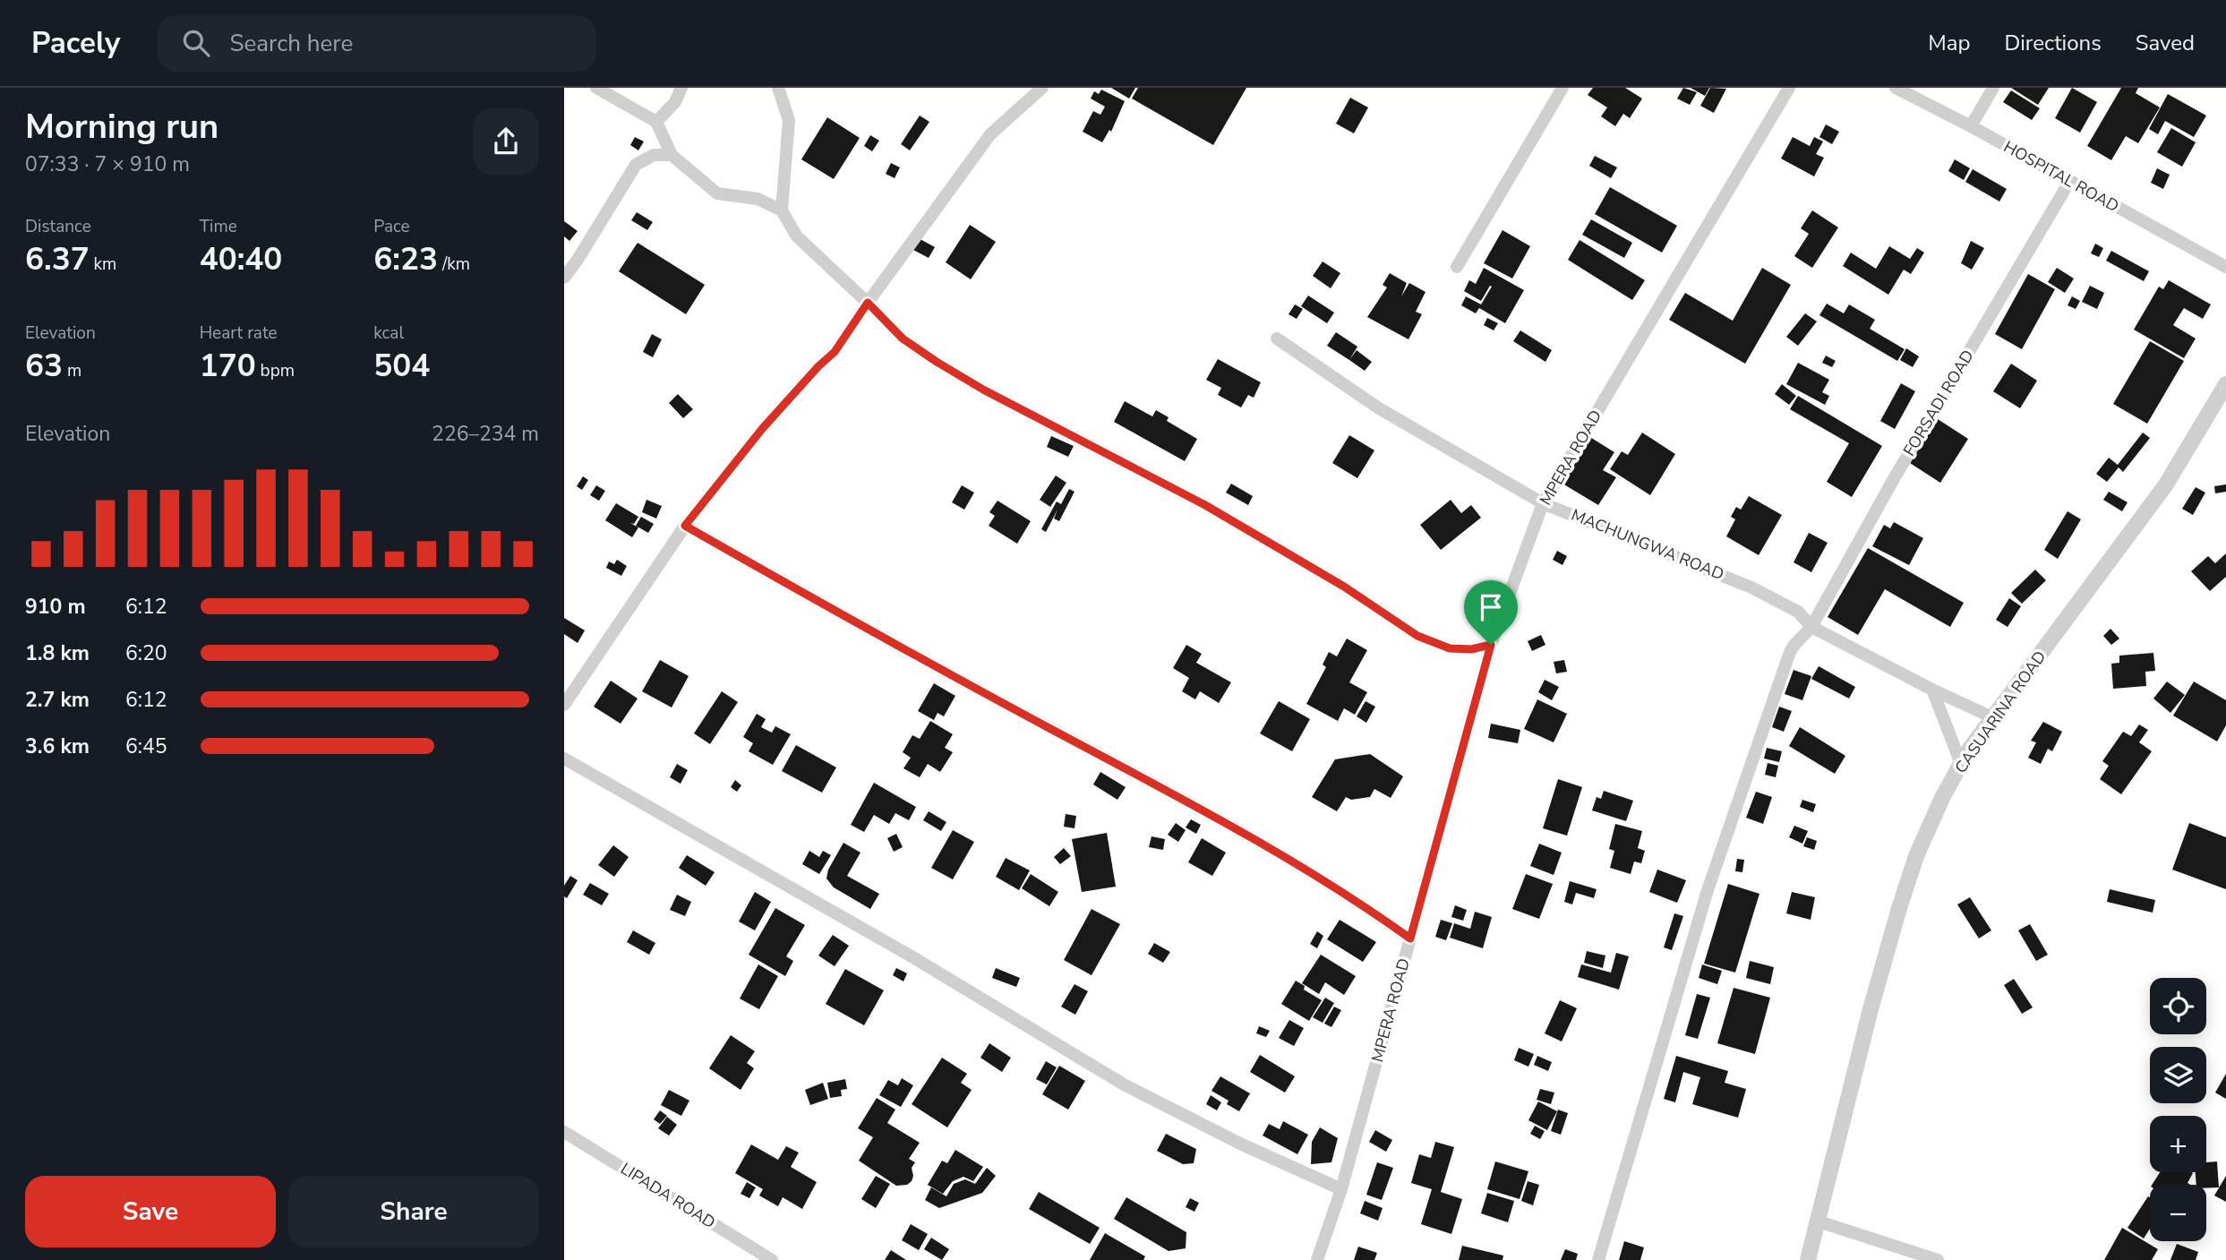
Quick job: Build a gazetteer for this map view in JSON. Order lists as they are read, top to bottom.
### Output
{
  "streets": {
    "street": [
      "HOSPITAL ROAD",
      "FORSADI ROAD",
      "MPERA ROAD",
      "MACHUNGWA ROAD",
      "CASUARINA ROAD",
      "LIPADA ROAD"
    ]
  },
  "crossings": [
    ["HOSPITAL ROAD", "FORSADI ROAD"],
    ["FORSADI ROAD", "MACHUNGWA ROAD"],
    ["MPERA ROAD", "MACHUNGWA ROAD"],
    ["MACHUNGWA ROAD", "CASUARINA ROAD"]
  ],
  "page": {
    "header": "Pacely",
    "search": "Search here",
    "nav": ["Map", "Directions", "Saved"],
    "heading": ["Morning run", "07:33 · 7 × 910 m"],
    "stats": [
      ["Distance", "6.37 km"],
      ["Time", "40:40"],
      ["Pace", "6:23 /km"],
      ["Elevation", "63 m"],
      ["Heart rate", "170 bpm"],
      ["kcal", "504"]
    ],
    "chart": ["Elevation", "226–234 m"],
    "list": [
      {
        "name": "910 m",
        "note": "6:12"
      },
      {
        "name": "1.8 km",
        "note": "6:20"
      },
      {
        "name": "2.7 km",
        "note": "6:12"
      },
      {
        "name": "3.6 km",
        "note": "6:45"
      }
    ],
    "map_buttons": ["+", "−"],
    "buttons": ["Save", "Share"]
  }
}
